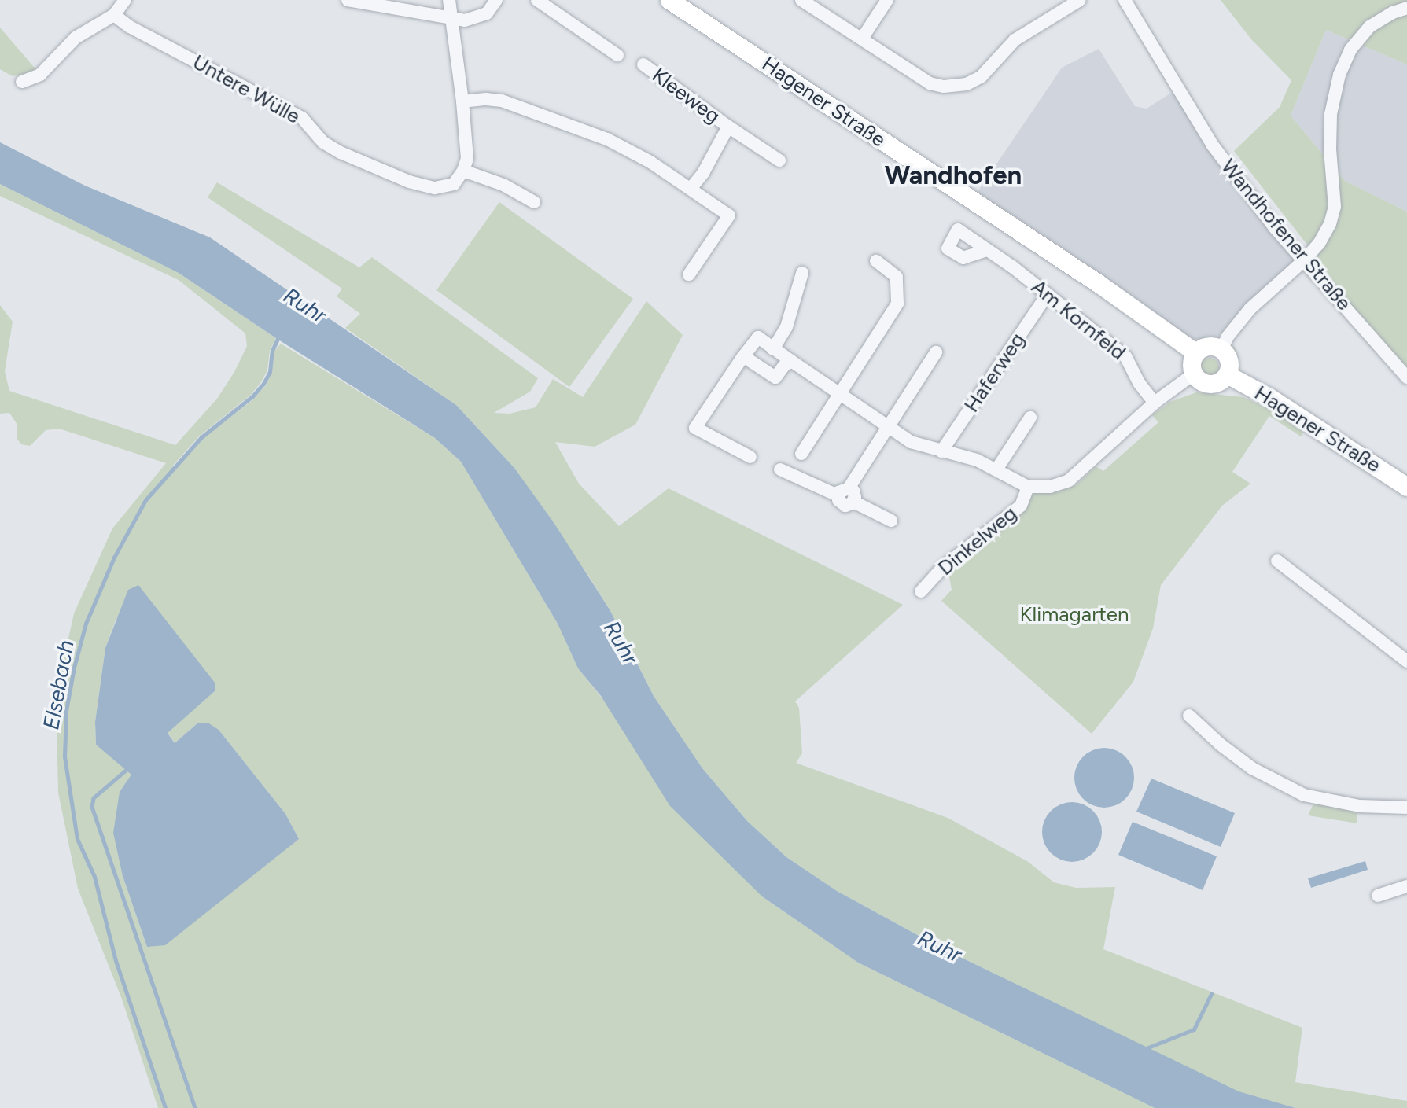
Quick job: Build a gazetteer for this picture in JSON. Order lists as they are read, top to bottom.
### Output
{
  "streets": {
    "main road": ["Hagener Straße"],
    "street": [
      "Untere Wülle",
      "Kleeweg",
      "Wandhofener Straße",
      "Am Kornfeld",
      "Haferweg",
      "Dinkelweg"
    ]
  },
  "crossings": [
    ["Am Kornfeld", "Haferweg"]
  ],
  "districts": ["Wandhofen"],
  "water": ["Ruhr", "Elsebach"],
  "parks": ["Klimagarten"]
}
